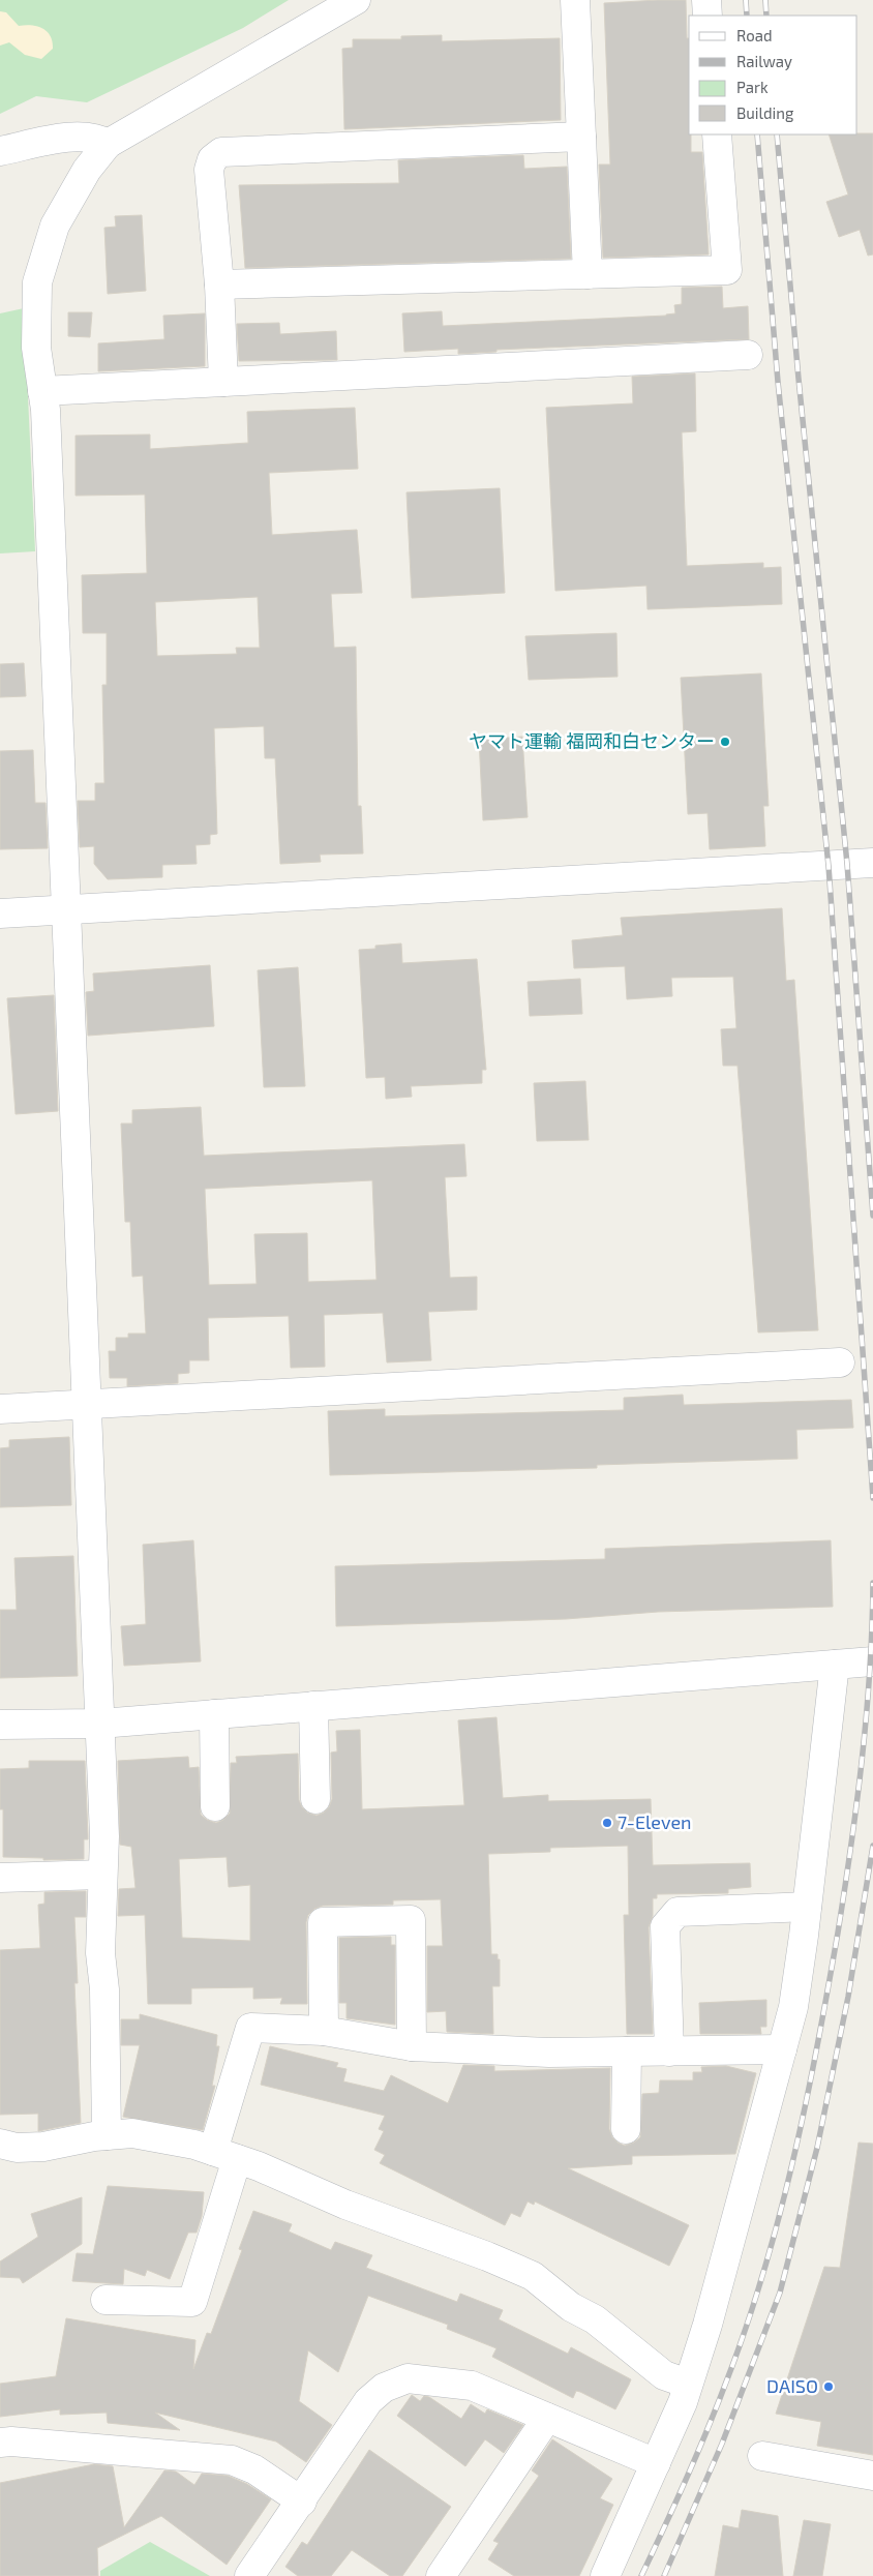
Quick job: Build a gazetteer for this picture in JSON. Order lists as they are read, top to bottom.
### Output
{
  "places": ["ヤマト運輸 福岡和白センター", "7-Eleven", "DAISO"],
  "legend": [
    "Road",
    "Railway",
    "Park",
    "Building"
  ]
}
